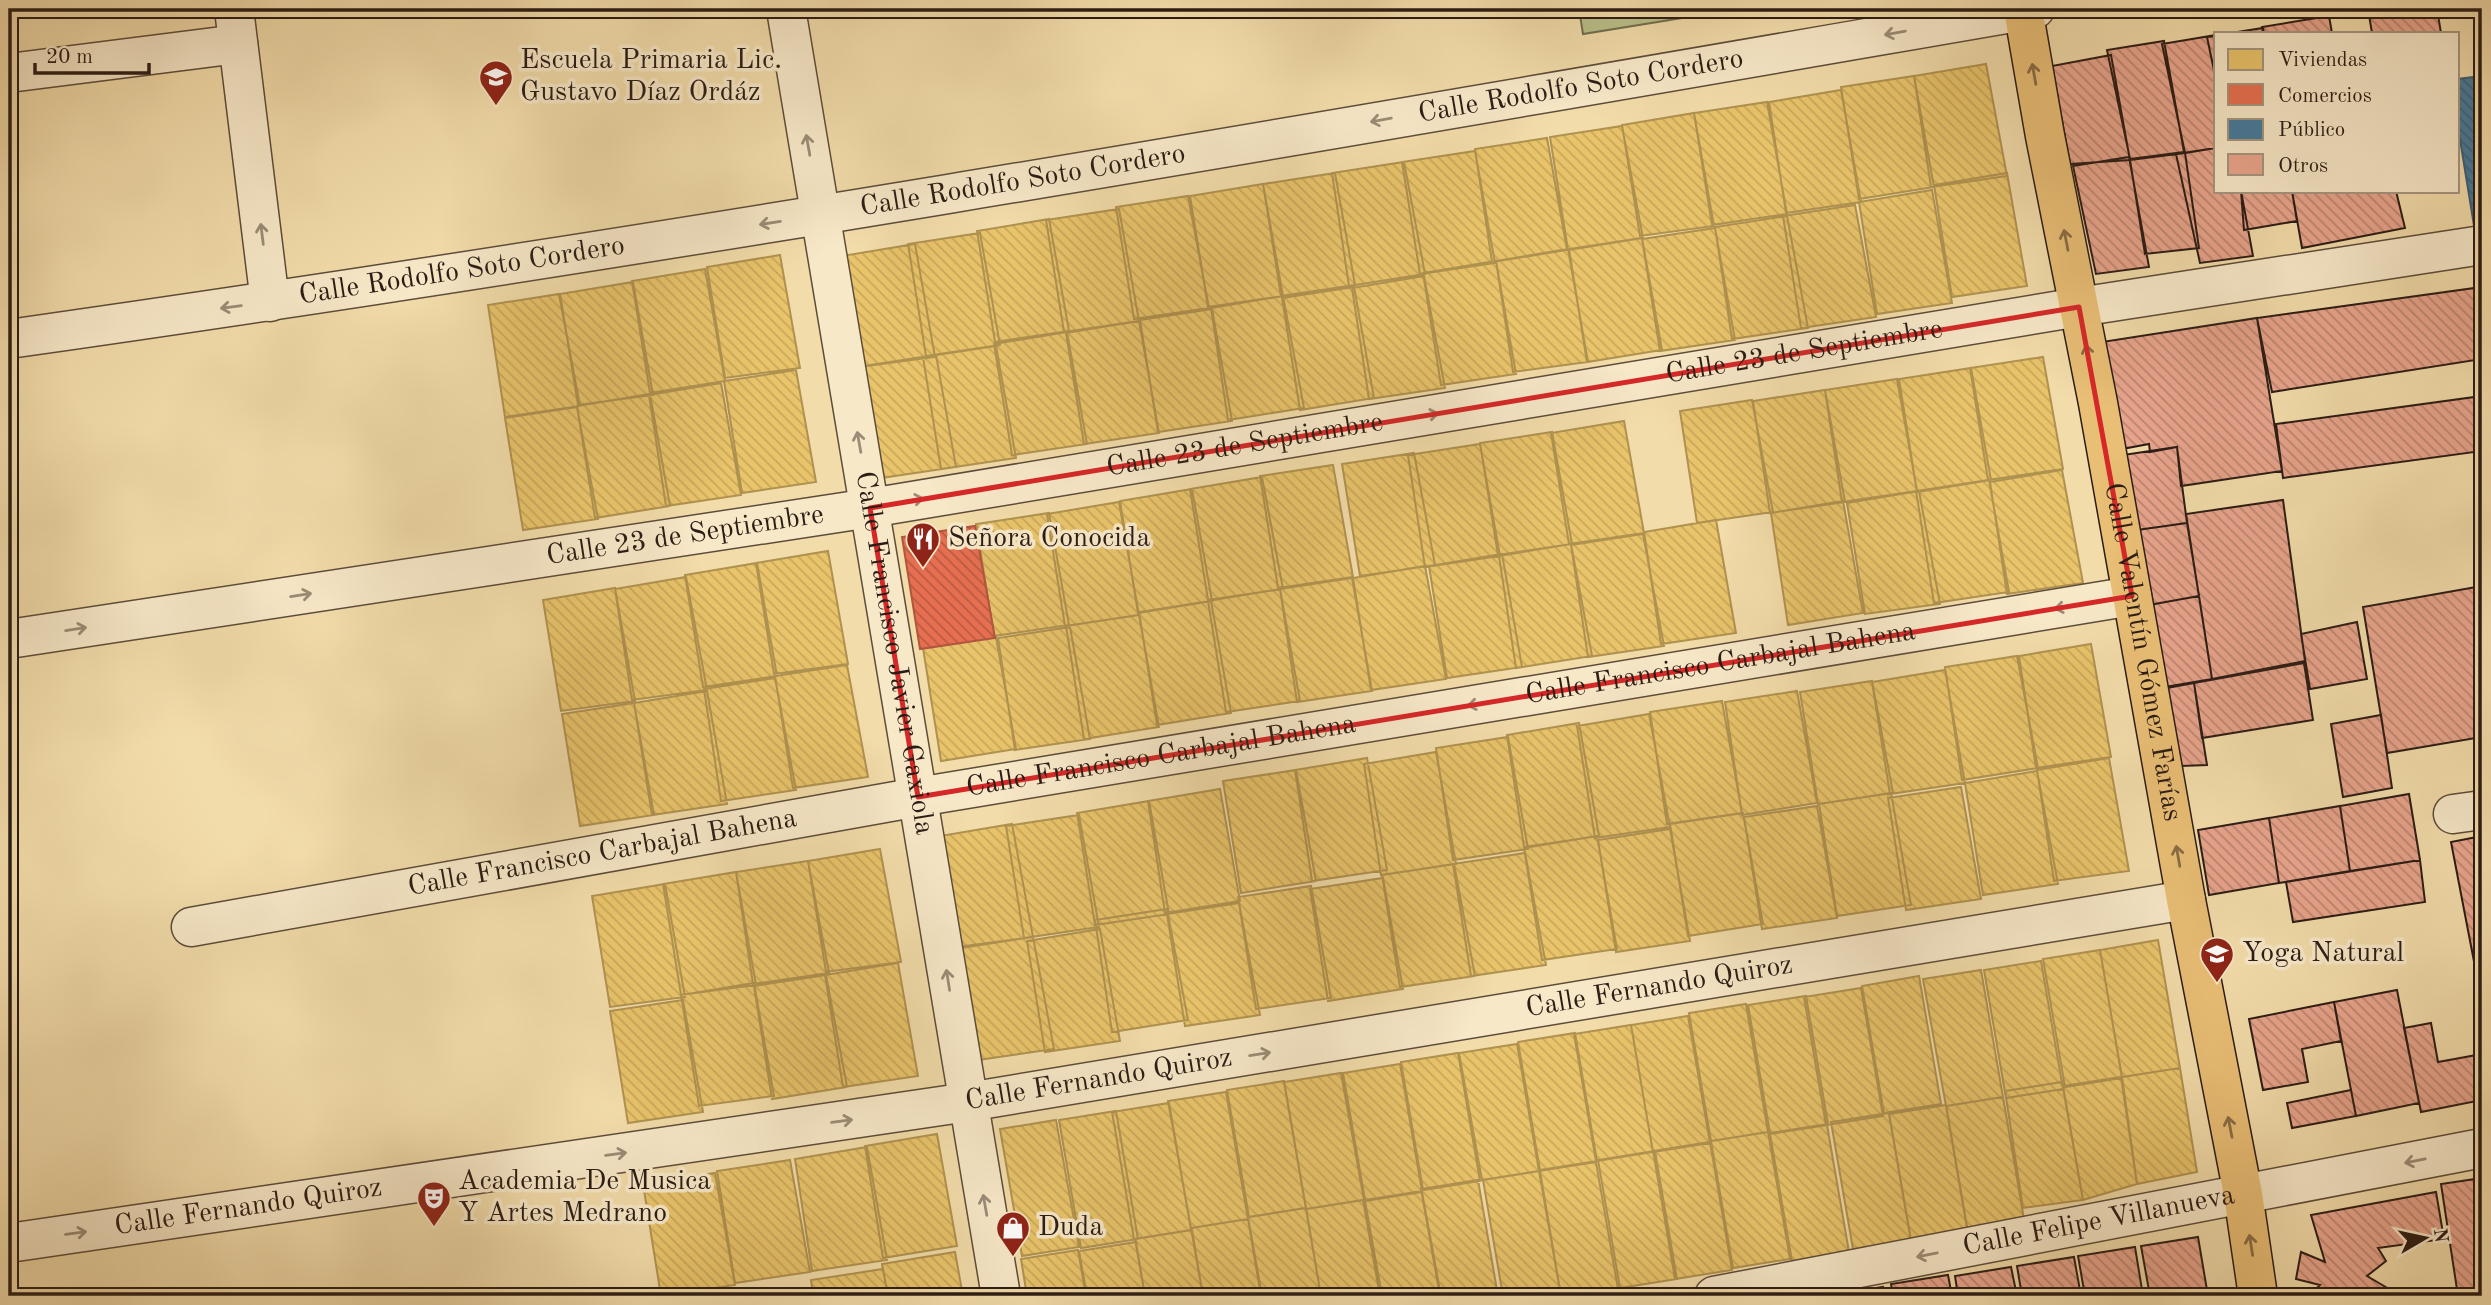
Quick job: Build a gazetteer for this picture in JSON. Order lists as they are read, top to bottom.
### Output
{
  "streets": {
    "main road": ["Calle Valentín Gómez Farías"],
    "street": [
      "Calle Rodolfo Soto Cordero",
      "Calle 23 de Septiembre",
      "Calle Francisco Javier Gaxiola",
      "Calle Francisco Carbajal Bahena",
      "Calle Fernando Quiroz",
      "Calle Felipe Villanueva"
    ]
  },
  "crossings": [
    ["Calle Rodolfo Soto Cordero", "Calle Francisco Javier Gaxiola"],
    ["Calle Rodolfo Soto Cordero", "Calle Valentín Gómez Farías"],
    ["Calle 23 de Septiembre", "Calle Francisco Javier Gaxiola"],
    ["Calle 23 de Septiembre", "Calle Valentín Gómez Farías"],
    ["Calle Francisco Javier Gaxiola", "Calle Francisco Carbajal Bahena"],
    ["Calle Francisco Javier Gaxiola", "Calle Fernando Quiroz"],
    ["Calle Valentín Gómez Farías", "Calle Francisco Carbajal Bahena"],
    ["Calle Valentín Gómez Farías", "Calle Fernando Quiroz"],
    ["Calle Valentín Gómez Farías", "Calle Felipe Villanueva"]
  ],
  "one_way": [
    "Calle Rodolfo Soto Cordero",
    "Calle 23 de Septiembre",
    "Calle Francisco Javier Gaxiola",
    "Calle Valentín Gómez Farías",
    "Calle Francisco Carbajal Bahena",
    "Calle Fernando Quiroz",
    "Calle Felipe Villanueva"
  ],
  "places": {
    "school or university": ["Escuela Primaria Lic. Gustavo Díaz Ordáz", "Yoga Natural"],
    "restaurant": ["Señora Conocida"],
    "theatre": ["Academia De Musica Y Artes Medrano"],
    "shop": ["Duda"]
  },
  "legend": [
    "Viviendas",
    "Comercios",
    "Público",
    "Otros"
  ],
  "scale_bar": "20 m",
  "north": "right"
}
